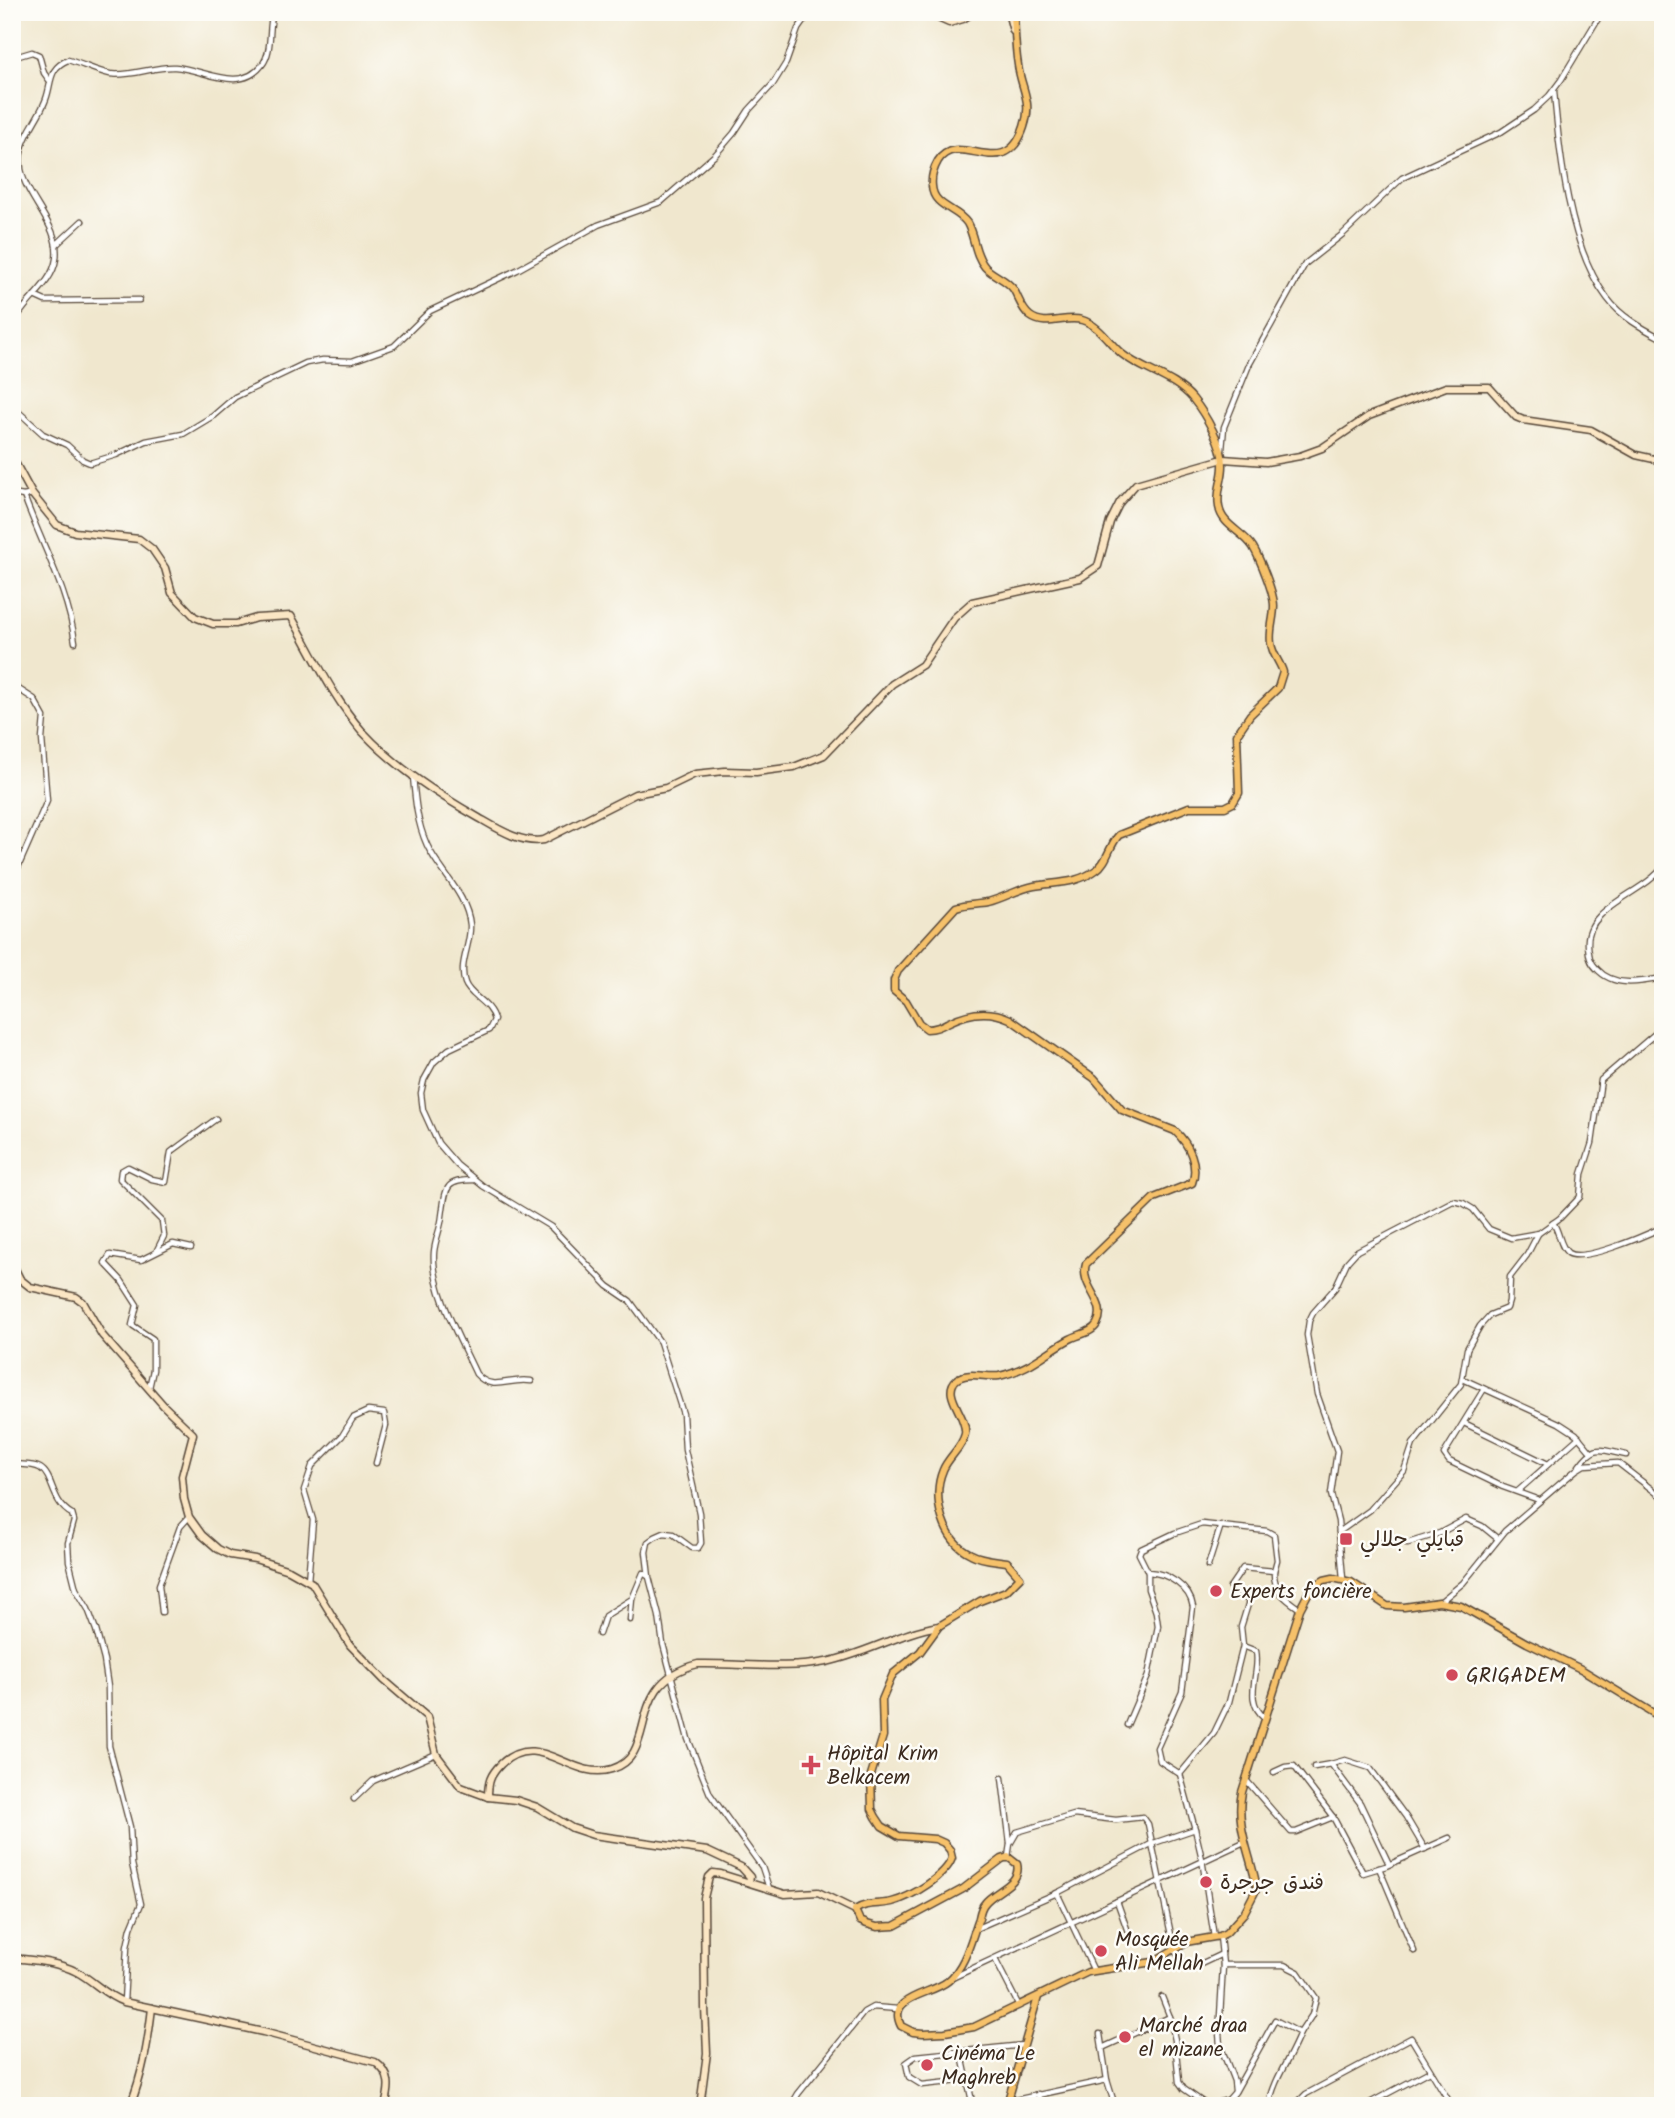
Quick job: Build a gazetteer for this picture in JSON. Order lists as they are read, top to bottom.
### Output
{
  "places": {
    "transit": ["قبايلي جلالي"],
    "other": [
      "Experts foncière",
      "GRIGADEM",
      "فندق جرجرة",
      "Mosquée Ali Mellah",
      "Marché draa el mizane",
      "Cinéma Le Maghreb"
    ],
    "health": ["Hôpital Krim Belkacem"]
  }
}
